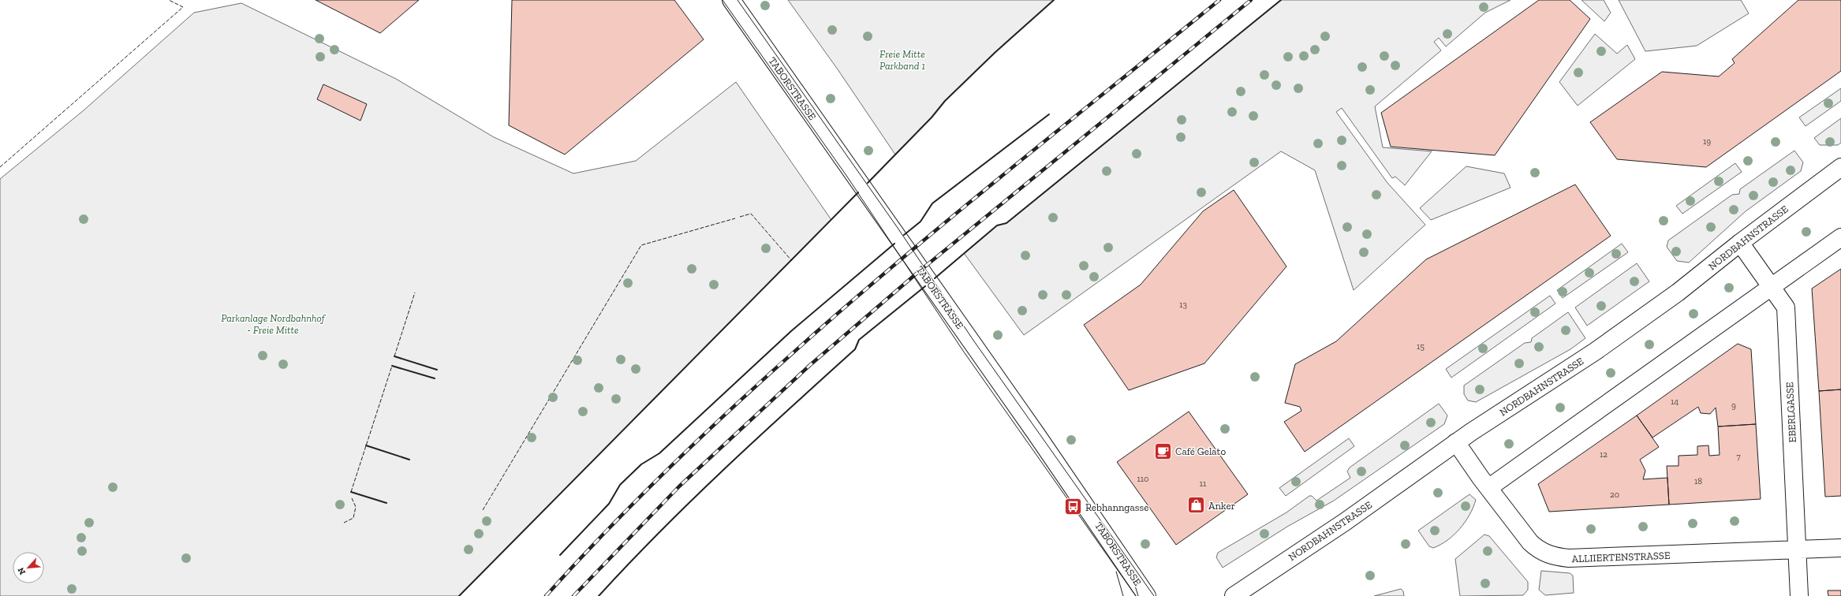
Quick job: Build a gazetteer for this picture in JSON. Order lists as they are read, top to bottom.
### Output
{
  "streets": {
    "street": [
      "TABORSTRASSE",
      "NORDBAHNSTRASSE",
      "EBERLGASSE",
      "ALLIIERTENSTRASSE"
    ]
  },
  "crossings": [
    ["NORDBAHNSTRASSE", "EBERLGASSE"],
    ["NORDBAHNSTRASSE", "ALLIIERTENSTRASSE"],
    ["EBERLGASSE", "ALLIIERTENSTRASSE"]
  ],
  "parks": ["Freie Mitte Parkband 1", "Parkanlage Nordbahnhof - Freie Mitte"],
  "places": {
    "cafe": ["Café Gelato"],
    "shop": ["Anker"],
    "bus stop": ["Rebhanngasse"]
  },
  "house_numbers": [
    "19",
    "13",
    "15",
    "14",
    "9",
    "12",
    "7",
    "110",
    "18",
    "11",
    "20"
  ],
  "north": "bottom left"
}
